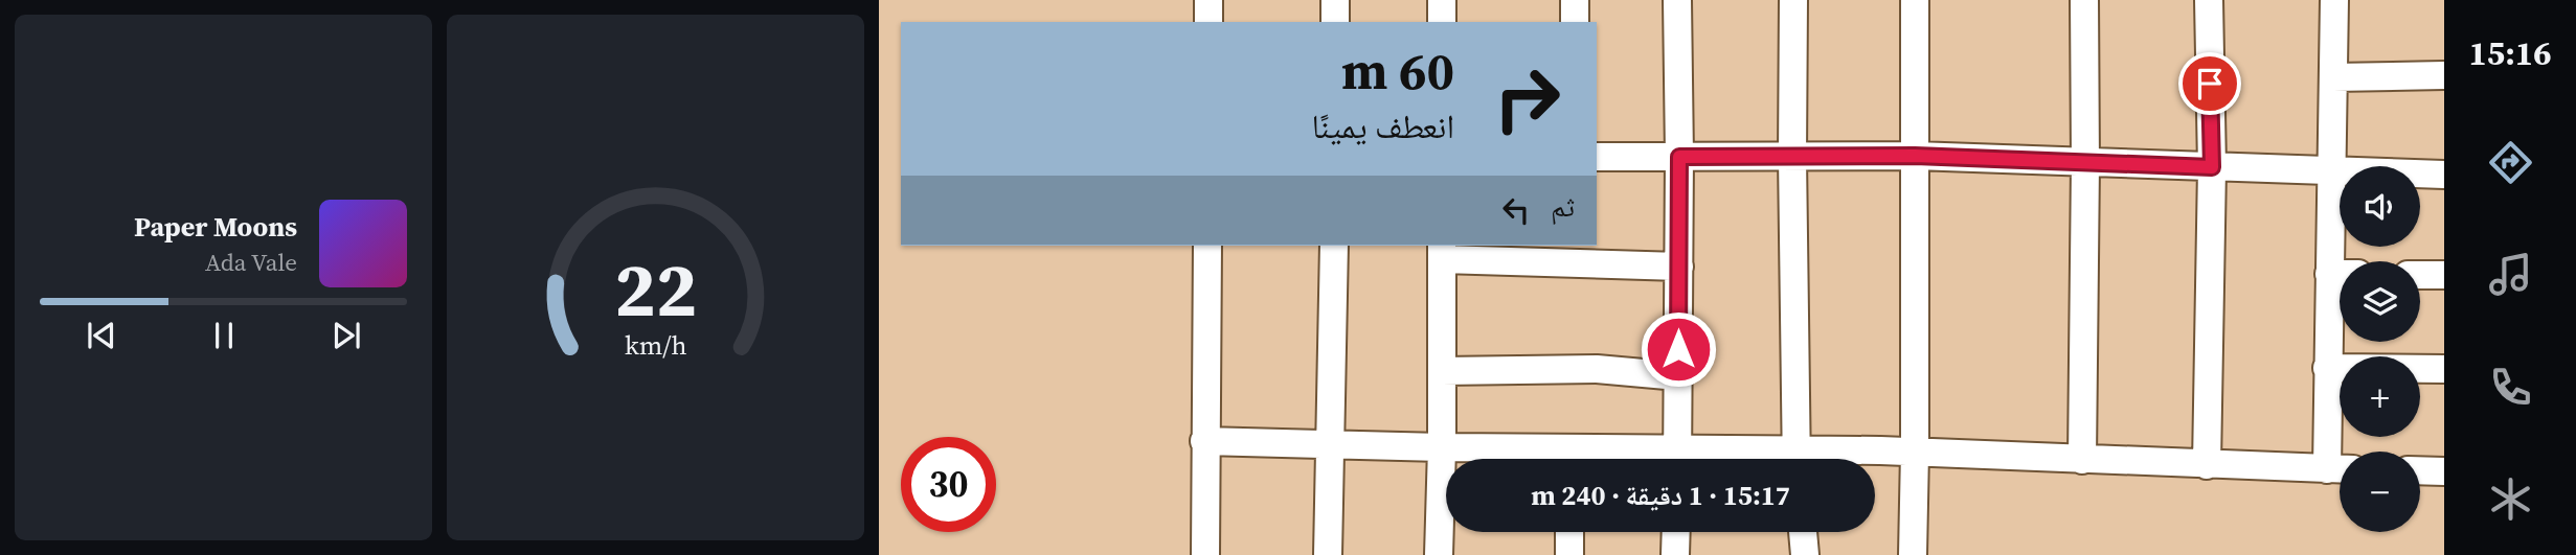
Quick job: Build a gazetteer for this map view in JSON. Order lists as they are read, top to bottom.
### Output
{
  "page": {
    "tabs": "15:16",
    "turn": ["60 m", "انعطف يمينًا"],
    "map_buttons": ["+", "−"],
    "then": "ثم",
    "song": ["Paper Moons", "Ada Vale"],
    "limit": "30",
    "trip": "15:17 · 1 دقيقة · 240 m",
    "gauge": ["22", "km/h"]
  }
}
